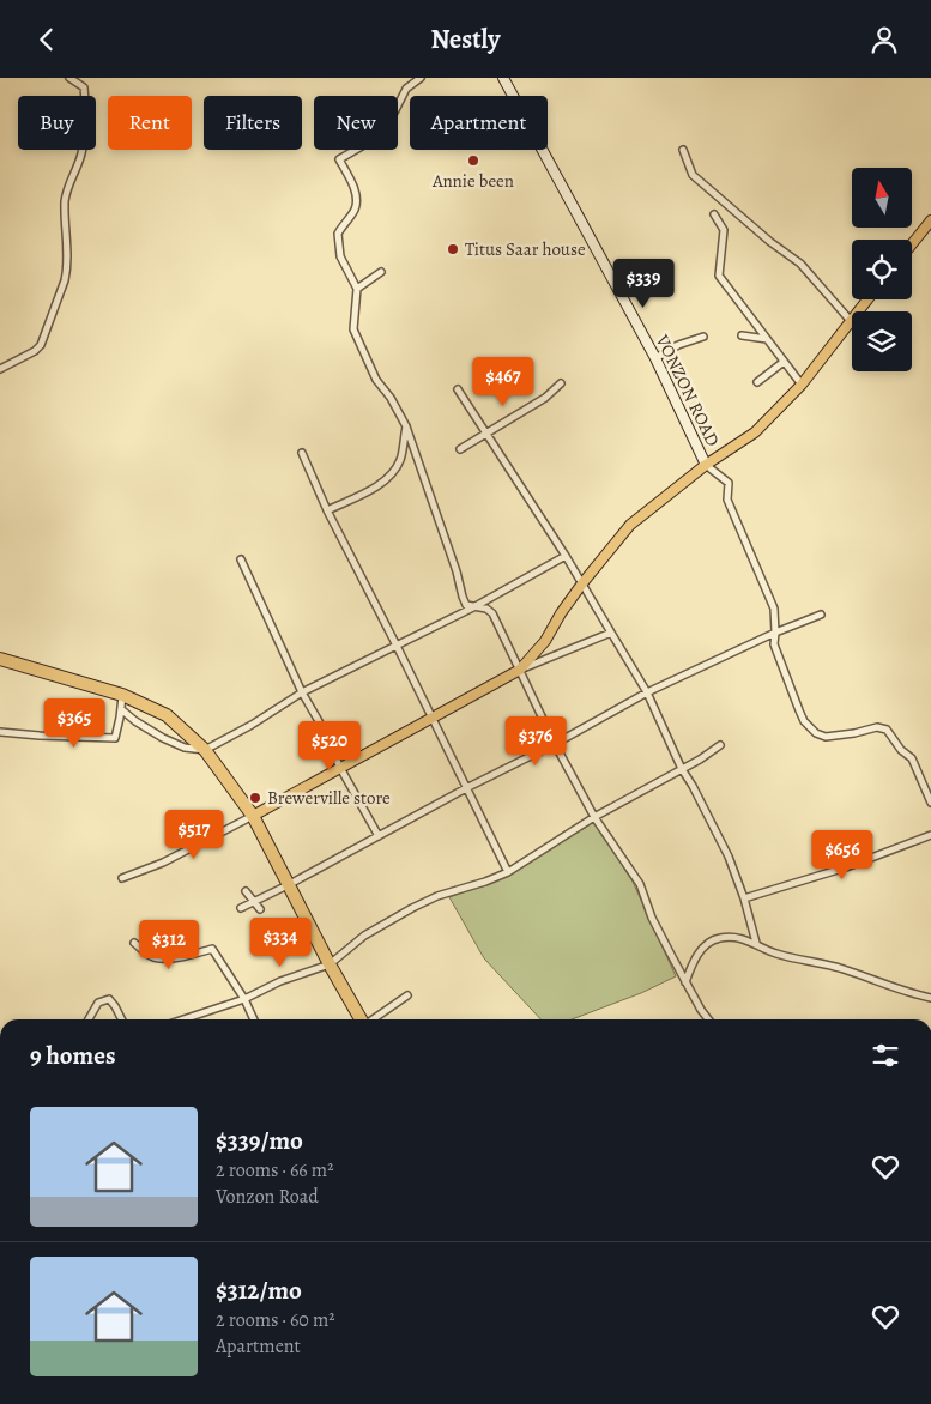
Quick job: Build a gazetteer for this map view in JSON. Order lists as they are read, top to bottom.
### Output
{
  "streets": {
    "street": ["VONZON ROAD"]
  },
  "places": ["Annie been", "Titus Saar house", "Brewerville store"],
  "north": "top",
  "page": {
    "header": "Nestly",
    "chip": [
      "Buy",
      "Rent",
      "Filters",
      "New",
      "Apartment"
    ],
    "price": [
      "$339",
      "$467",
      "$365",
      "$376",
      "$520",
      "$517",
      "$656",
      "$334",
      "$312"
    ],
    "heading": "9 homes",
    "list": [
      {
        "name": "$339/mo",
        "note": "2 rooms · 66 m² · Vonzon Road"
      },
      {
        "name": "$312/mo",
        "note": "2 rooms · 60 m² · Apartment"
      }
    ]
  }
}
